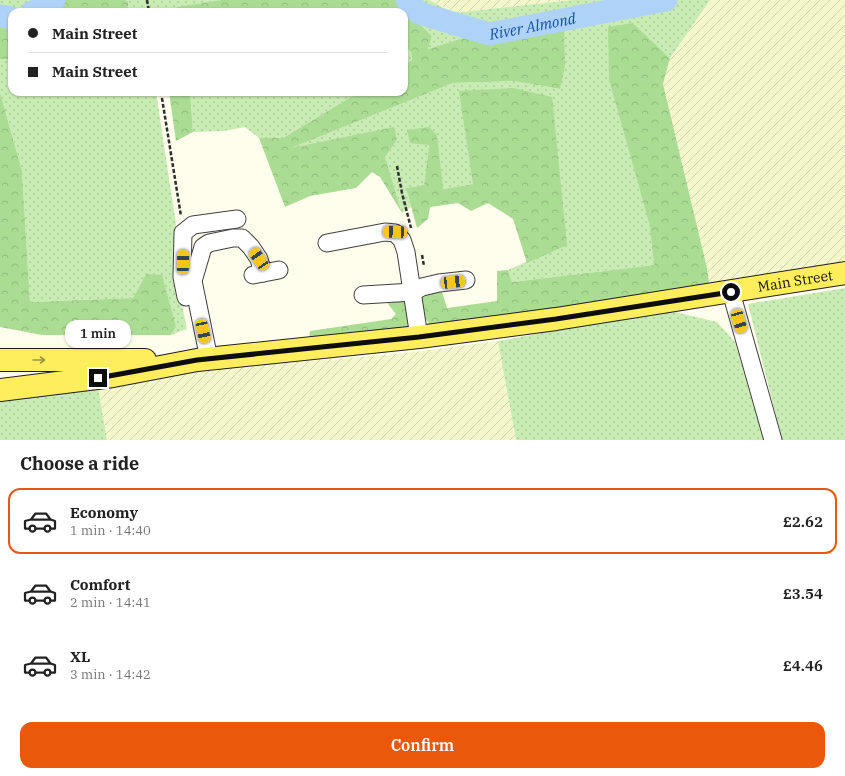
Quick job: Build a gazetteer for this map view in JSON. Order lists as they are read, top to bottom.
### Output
{
  "streets": {
    "main road": ["Main Street"]
  },
  "water": ["River Almond"],
  "page": {
    "banner": ["Main Street", "Main Street"],
    "bubble": "1 min",
    "heading": "Choose a ride",
    "list": [
      {
        "name": "Economy",
        "note": "1 min · 14:40",
        "value": "£2.62"
      },
      {
        "name": "Comfort",
        "note": "2 min · 14:41",
        "value": "£3.54"
      },
      {
        "name": "XL",
        "note": "3 min · 14:42",
        "value": "£4.46"
      }
    ],
    "buttons": "Confirm"
  }
}
